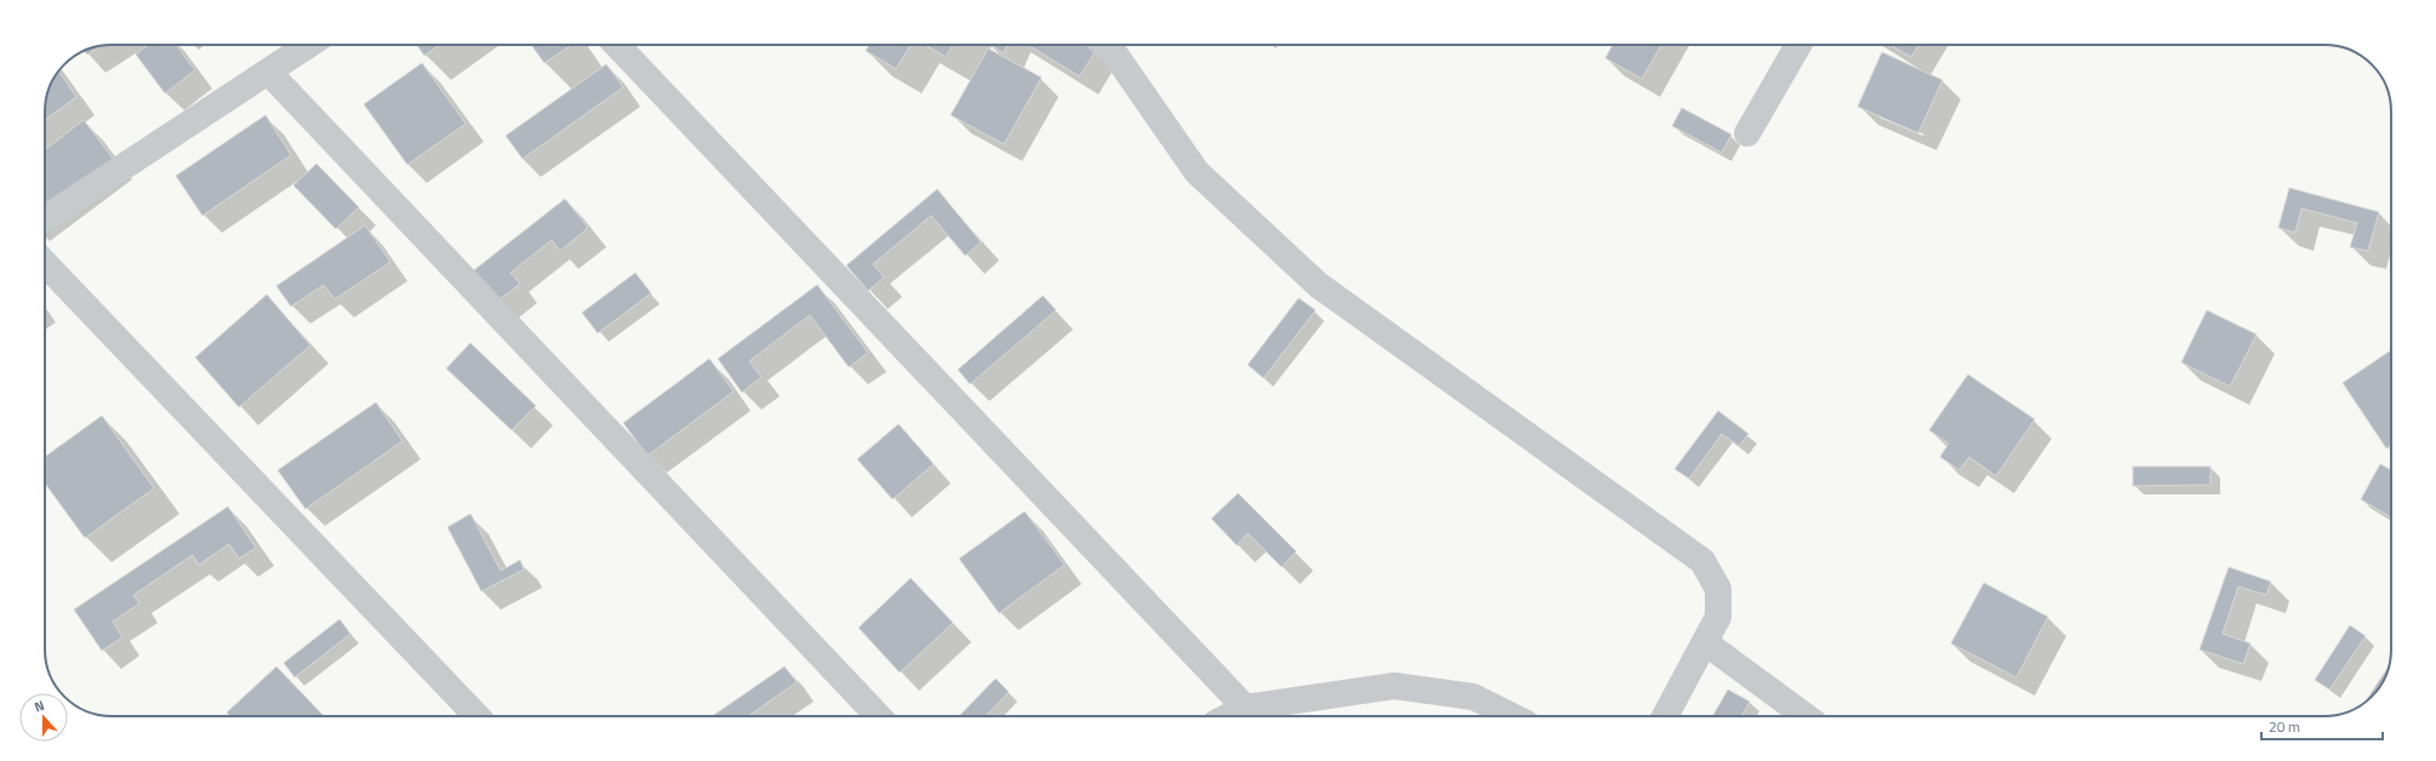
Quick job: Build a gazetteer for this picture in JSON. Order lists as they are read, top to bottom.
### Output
{
  "scale_bar": "20 m",
  "north": "top"
}
